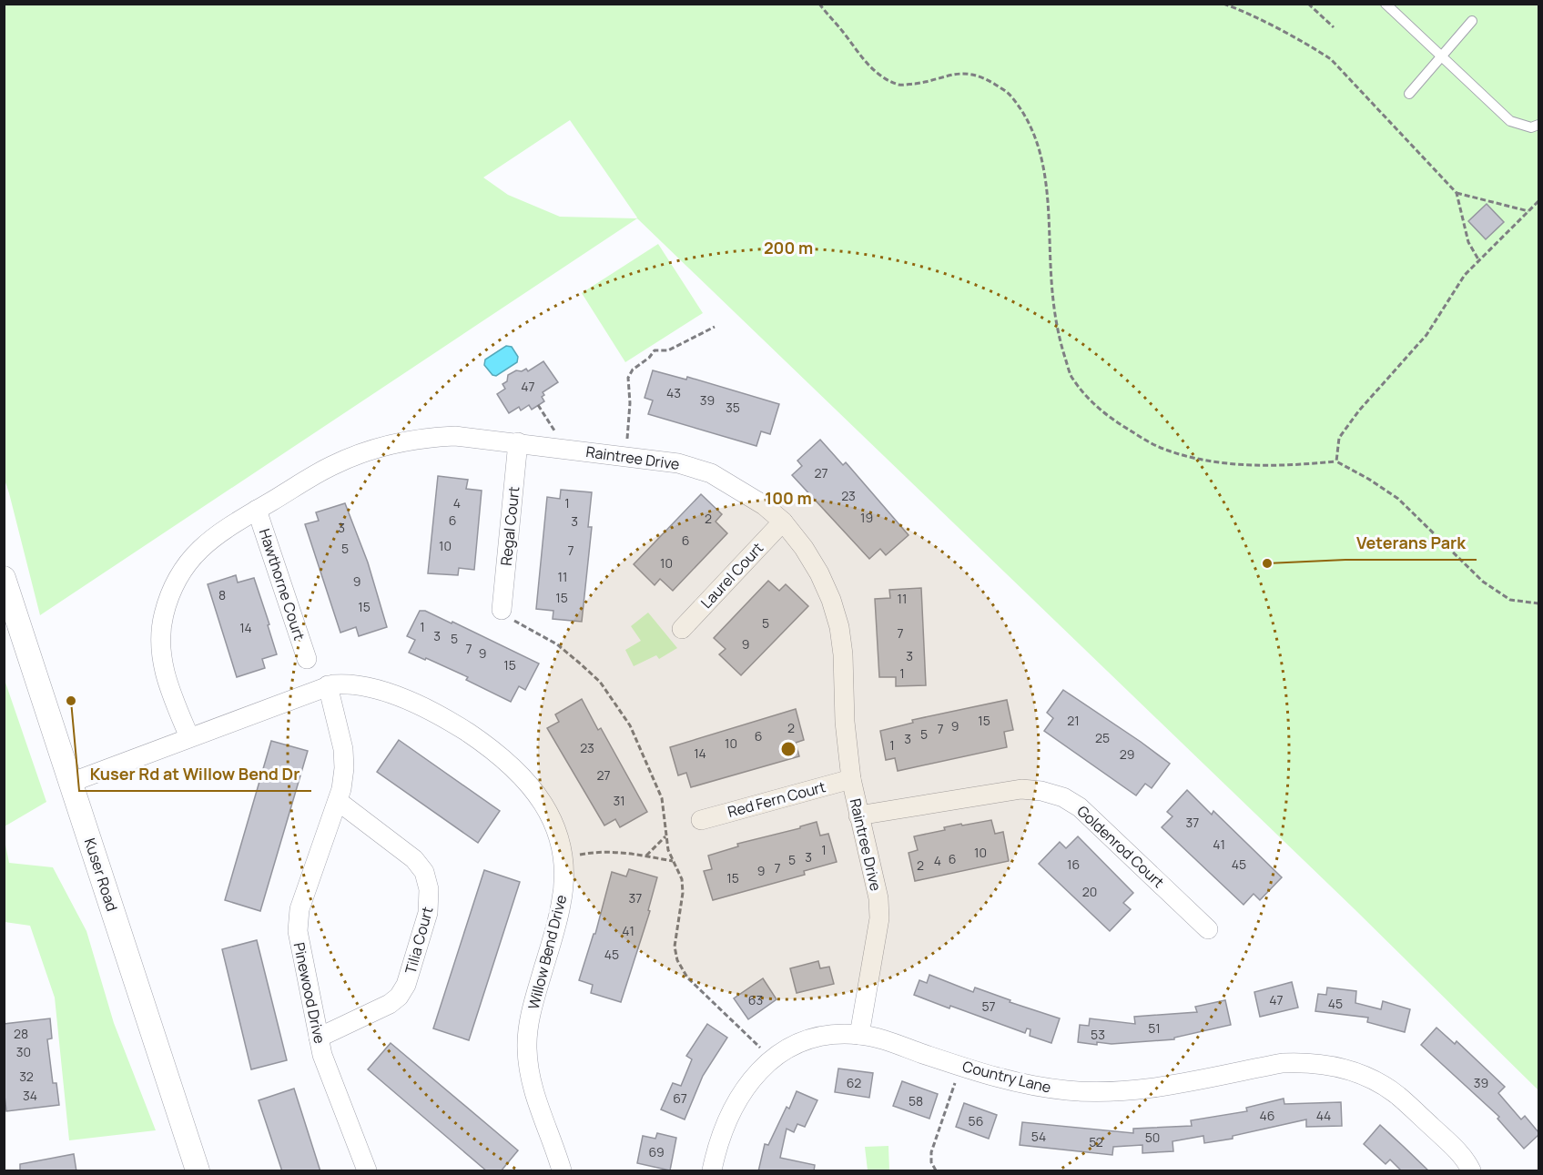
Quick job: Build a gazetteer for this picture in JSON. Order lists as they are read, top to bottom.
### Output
{
  "streets": {
    "street": [
      "Raintree Drive",
      "Regal Court",
      "Laurel Court",
      "Hawthorne Court",
      "Red Fern Court",
      "Goldenrod Court",
      "Kuser Road",
      "Tilia Court",
      "Willow Bend Drive",
      "Pinewood Drive",
      "Country Lane"
    ]
  },
  "crossings": [
    ["Raintree Drive", "Regal Court"],
    ["Raintree Drive", "Laurel Court"],
    ["Raintree Drive", "Hawthorne Court"],
    ["Raintree Drive", "Red Fern Court"],
    ["Raintree Drive", "Goldenrod Court"],
    ["Raintree Drive", "Willow Bend Drive"],
    ["Raintree Drive", "Country Lane"],
    ["Kuser Road", "Willow Bend Drive"],
    ["Tilia Court", "Pinewood Drive"],
    ["Willow Bend Drive", "Pinewood Drive"]
  ],
  "places": ["Veterans Park", "Kuser Rd at Willow Bend Dr"],
  "house_numbers": [
    "47",
    "43",
    "39",
    "35",
    "27",
    "23",
    "4",
    "1",
    "19",
    "2",
    "6",
    "3",
    "3",
    "6",
    "10",
    "5",
    "7",
    "10",
    "11",
    "9",
    "8",
    "15",
    "11",
    "15",
    "5",
    "1",
    "14",
    "7",
    "3",
    "5",
    "9",
    "7",
    "9",
    "3",
    "15",
    "1",
    "15",
    "21",
    "9",
    "2",
    "7",
    "5",
    "6",
    "25",
    "3",
    "10",
    "1",
    "23",
    "14",
    "29",
    "27",
    "31",
    "37",
    "41",
    "1",
    "10",
    "3",
    "6",
    "5",
    "4",
    "16",
    "45",
    "2",
    "7",
    "9",
    "15",
    "20",
    "37",
    "41",
    "45",
    "63",
    "47",
    "45",
    "57",
    "51",
    "28",
    "53",
    "30",
    "32",
    "62",
    "39",
    "34",
    "67",
    "58",
    "46",
    "44",
    "56",
    "54",
    "50",
    "52",
    "69"
  ],
  "rings": ["200 m", "100 m"]
}
